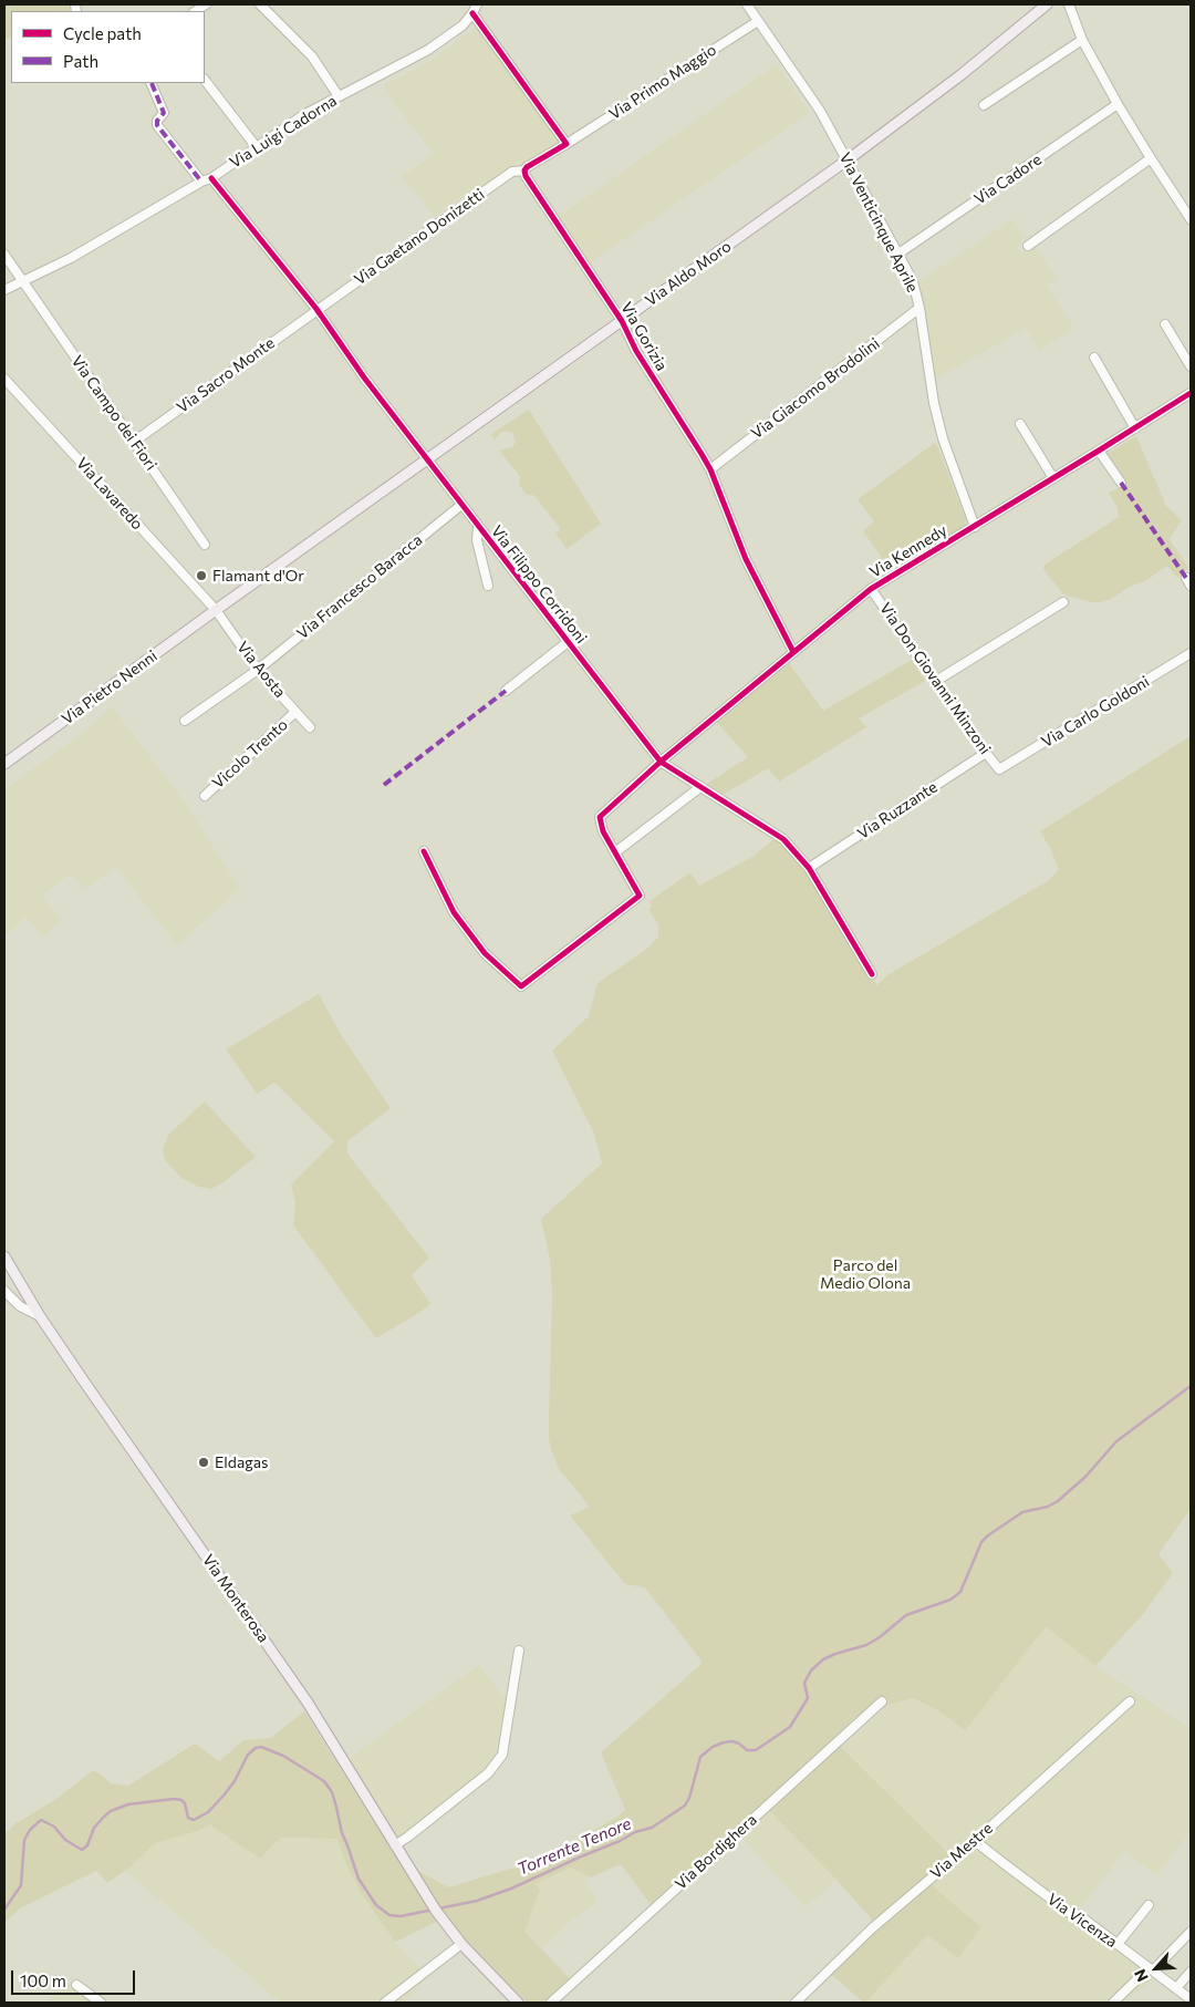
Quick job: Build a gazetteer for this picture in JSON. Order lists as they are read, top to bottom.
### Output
{
  "streets": {
    "main road": ["Via Aldo Moro", "Via Pietro Nenni", "Via Monterosa"],
    "street": [
      "Via Primo Maggio",
      "Via Luigi Cadorna",
      "Via Cadore",
      "Via Venticinque Aprile",
      "Via Gaetano Donizetti",
      "Via Gorizia",
      "Via Sacro Monte",
      "Via Giacomo Brodolini",
      "Via Campo dei Fiori",
      "Via Lavaredo",
      "Via Kennedy",
      "Via Filippo Corridoni",
      "Via Francesco Baracca",
      "Via Aosta",
      "Via Don Giovanni Minzoni",
      "Via Carlo Goldoni",
      "Vicolo Trento",
      "Via Ruzzante",
      "Via Mestre",
      "Via Bordighera",
      "Via Vicenza"
    ]
  },
  "crossings": [
    ["Via Primo Maggio", "Via Venticinque Aprile"],
    ["Via Luigi Cadorna", "Via Campo dei Fiori"],
    ["Via Luigi Cadorna", "Via Filippo Corridoni"],
    ["Via Cadore", "Via Venticinque Aprile"],
    ["Via Venticinque Aprile", "Via Aldo Moro"],
    ["Via Venticinque Aprile", "Via Giacomo Brodolini"],
    ["Via Venticinque Aprile", "Via Kennedy"],
    ["Via Gaetano Donizetti", "Via Gorizia"],
    ["Via Gaetano Donizetti", "Via Sacro Monte"],
    ["Via Gaetano Donizetti", "Via Filippo Corridoni"],
    ["Via Aldo Moro", "Via Gorizia"],
    ["Via Aldo Moro", "Via Lavaredo"],
    ["Via Aldo Moro", "Via Filippo Corridoni"],
    ["Via Aldo Moro", "Via Aosta"],
    ["Via Aldo Moro", "Via Pietro Nenni"],
    ["Via Gorizia", "Via Giacomo Brodolini"],
    ["Via Gorizia", "Via Kennedy"],
    ["Via Sacro Monte", "Via Campo dei Fiori"],
    ["Via Sacro Monte", "Via Filippo Corridoni"],
    ["Via Lavaredo", "Via Aosta"],
    ["Via Lavaredo", "Via Pietro Nenni"],
    ["Via Kennedy", "Via Filippo Corridoni"],
    ["Via Kennedy", "Via Don Giovanni Minzoni"],
    ["Via Filippo Corridoni", "Via Francesco Baracca"],
    ["Via Filippo Corridoni", "Via Ruzzante"],
    ["Via Francesco Baracca", "Via Aosta"],
    ["Via Aosta", "Via Pietro Nenni"],
    ["Via Aosta", "Vicolo Trento"],
    ["Via Don Giovanni Minzoni", "Via Carlo Goldoni"],
    ["Via Don Giovanni Minzoni", "Via Ruzzante"],
    ["Via Mestre", "Via Vicenza"]
  ],
  "water": ["Torrente Tenore"],
  "parks": ["Parco del Medio Olona"],
  "places": ["Flamant d'Or", "Eldagas"],
  "legend": ["Cycle path", "Path"],
  "scale_bar": "100 m",
  "north": "bottom left"
}
